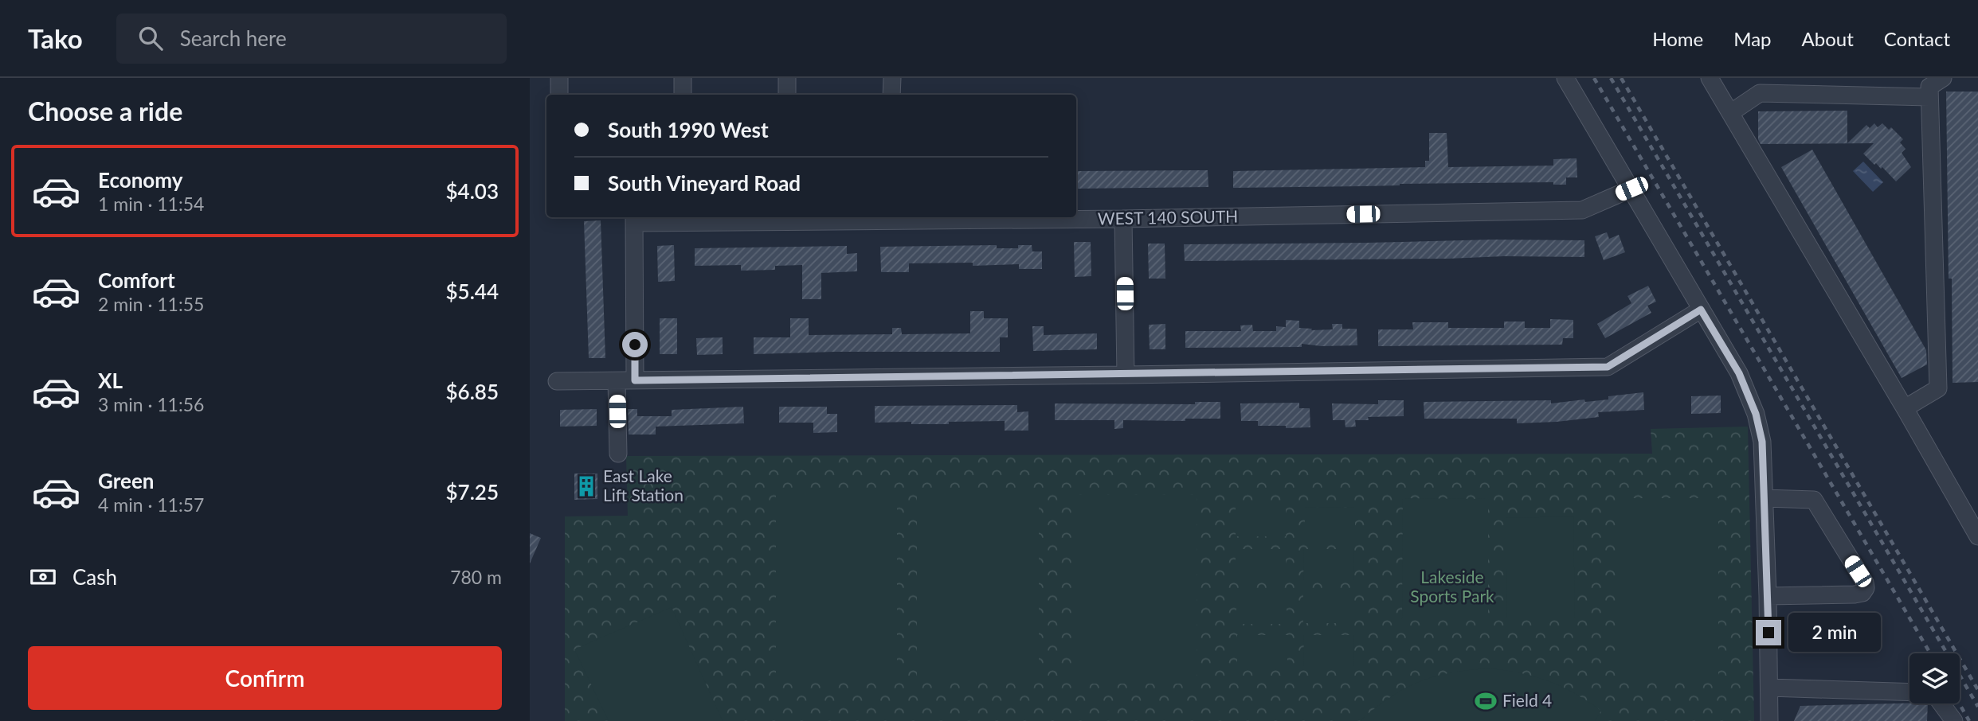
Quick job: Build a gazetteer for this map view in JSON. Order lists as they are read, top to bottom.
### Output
{
  "streets": {
    "street": ["WEST 140 SOUTH"]
  },
  "parks": ["Lakeside Sports Park"],
  "places": {
    "building": ["East Lake Lift Station"],
    "sports": ["Field 4"]
  },
  "page": {
    "header": "Tako",
    "search": "Search here",
    "nav": [
      "Home",
      "Map",
      "About",
      "Contact"
    ],
    "heading": "Choose a ride",
    "banner": ["South 1990 West", "South Vineyard Road"],
    "list": [
      {
        "name": "Economy",
        "note": "1 min · 11:54",
        "value": "$4.03"
      },
      {
        "name": "Comfort",
        "note": "2 min · 11:55",
        "value": "$5.44"
      },
      {
        "name": "XL",
        "note": "3 min · 11:56",
        "value": "$6.85"
      },
      {
        "name": "Green",
        "note": "4 min · 11:57",
        "value": "$7.25"
      }
    ],
    "pay": ["Cash", "780 m"],
    "bubble": "2 min",
    "buttons": "Confirm"
  }
}
